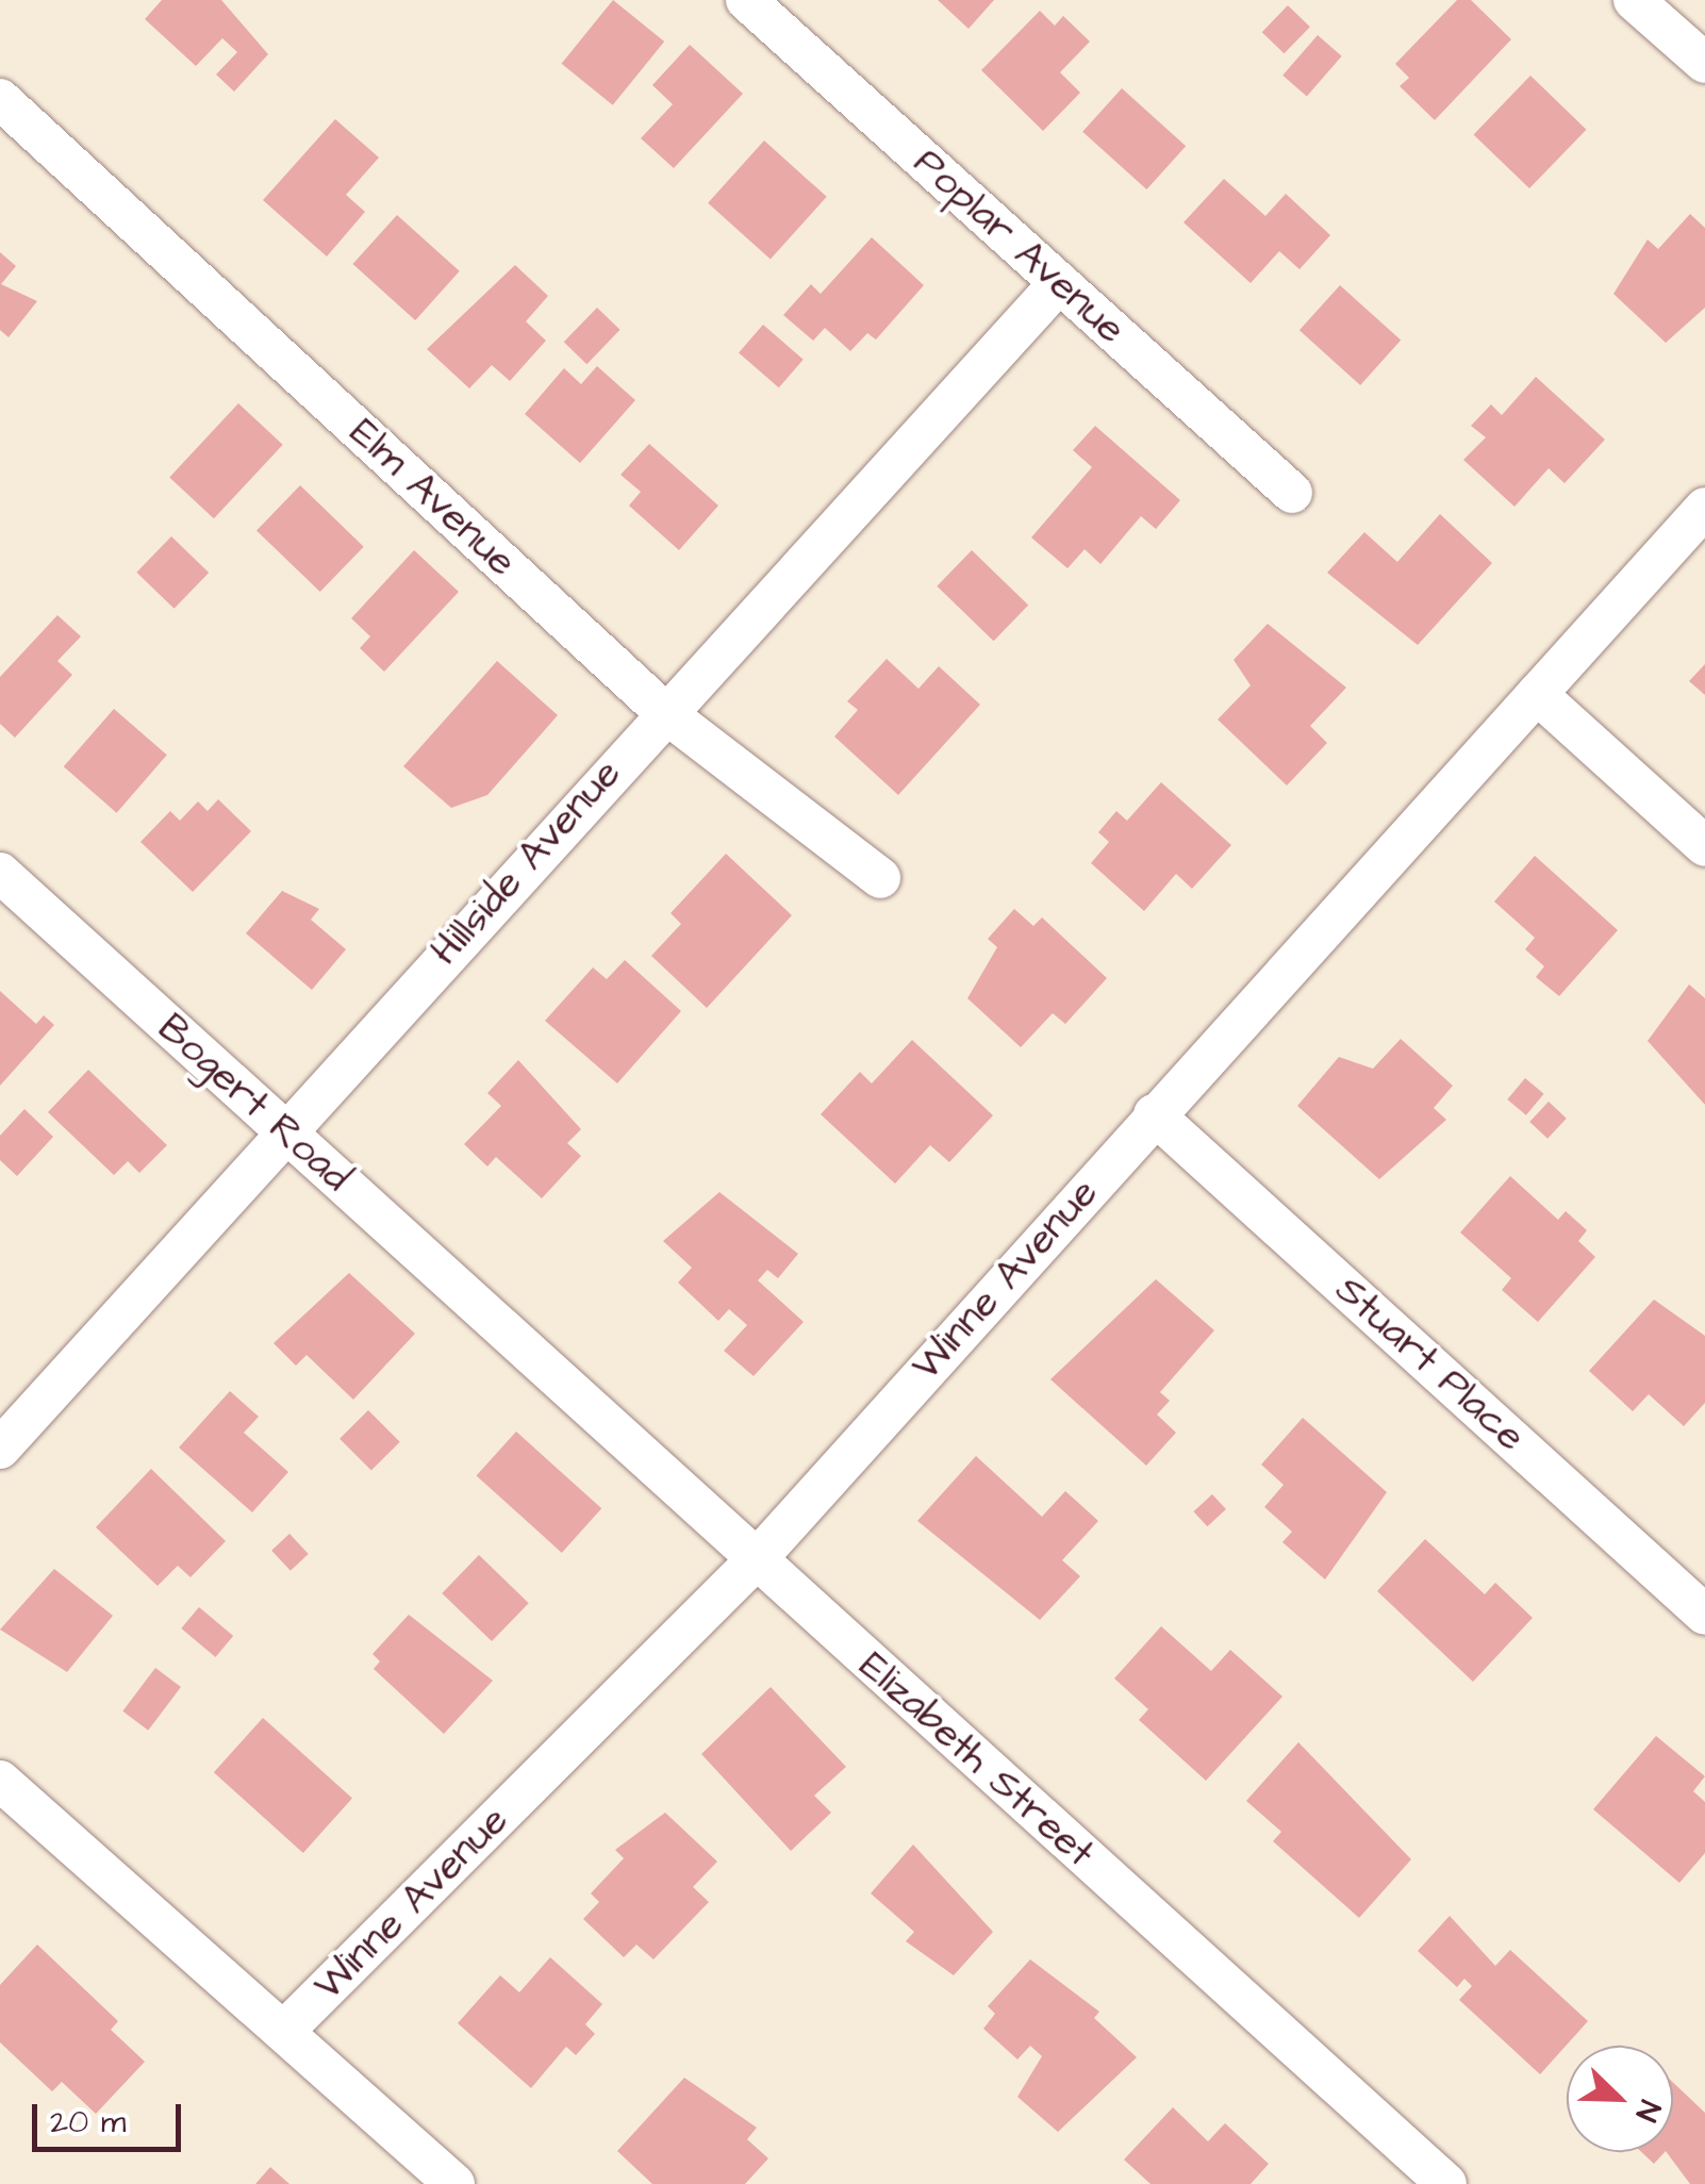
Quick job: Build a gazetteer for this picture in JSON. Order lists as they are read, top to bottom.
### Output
{
  "streets": {
    "street": [
      "Poplar Avenue",
      "Elm Avenue",
      "Hillside Avenue",
      "Bogert Road",
      "Winne Avenue",
      "Stuart Place",
      "Elizabeth Street"
    ]
  },
  "crossings": [
    ["Poplar Avenue", "Hillside Avenue"],
    ["Elm Avenue", "Hillside Avenue"],
    ["Hillside Avenue", "Bogert Road"],
    ["Bogert Road", "Elizabeth Street"],
    ["Winne Avenue", "Stuart Place"],
    ["Winne Avenue", "Elizabeth Street"]
  ],
  "scale_bar": "20 m",
  "north": "bottom right"
}
